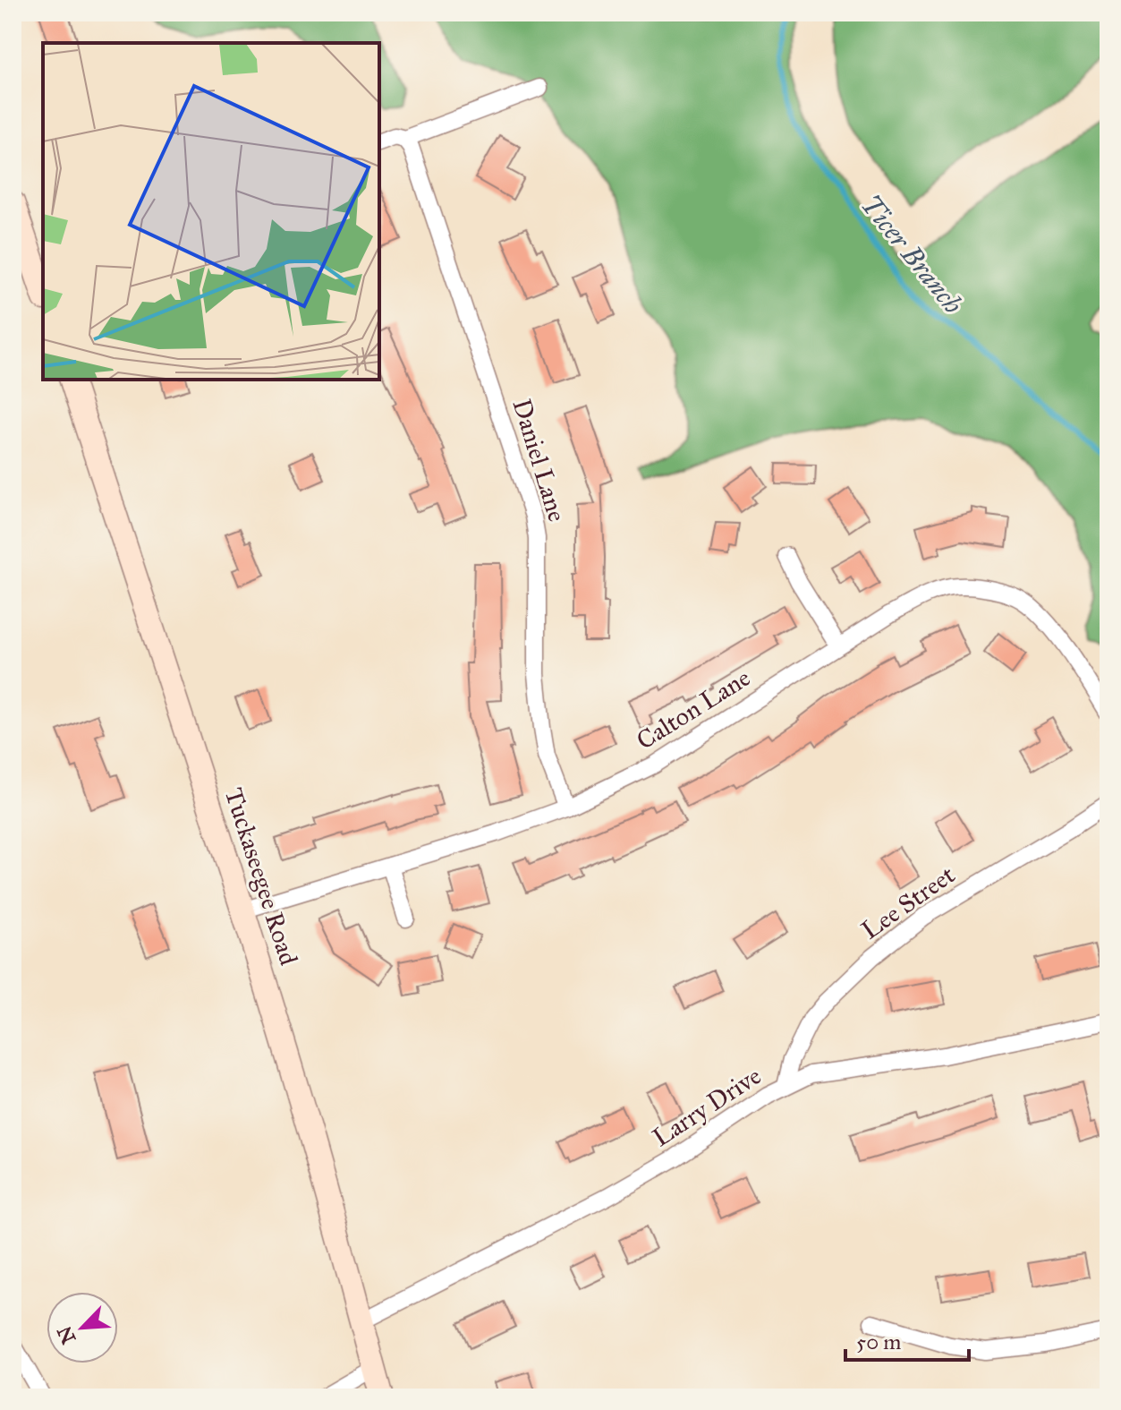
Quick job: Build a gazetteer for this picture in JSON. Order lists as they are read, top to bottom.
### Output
{
  "streets": {
    "street": [
      "Daniel Lane",
      "Calton Lane",
      "Tuckaseegee Road",
      "Lee Street",
      "Larry Drive"
    ]
  },
  "crossings": [
    ["Daniel Lane", "Calton Lane"],
    ["Calton Lane", "Tuckaseegee Road"],
    ["Tuckaseegee Road", "Larry Drive"],
    ["Lee Street", "Larry Drive"]
  ],
  "water": ["Ticer Branch"],
  "scale_bar": "50 m",
  "north": "bottom left"
}
